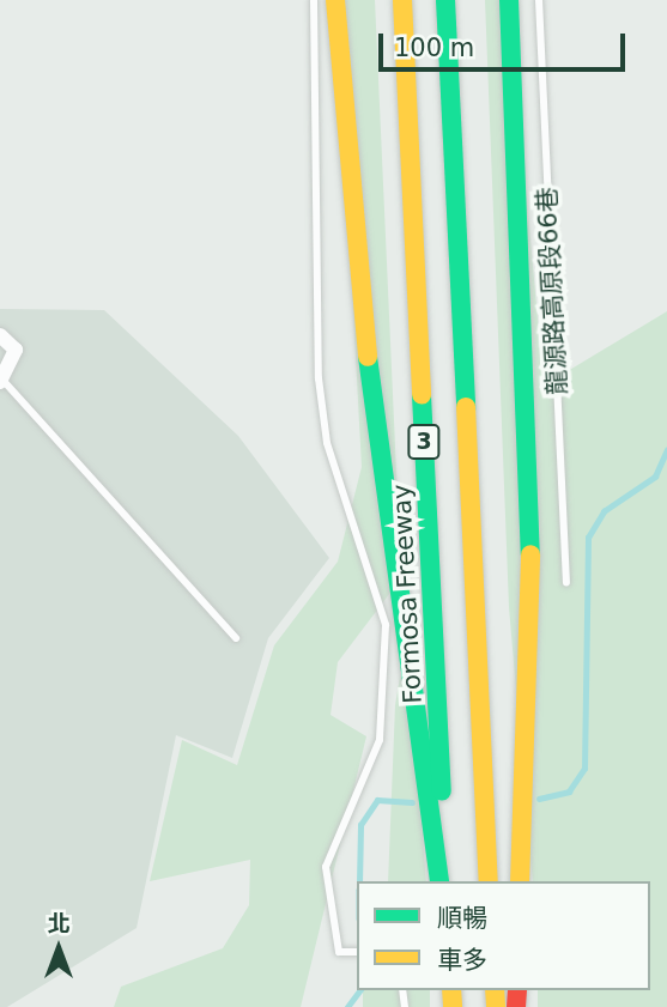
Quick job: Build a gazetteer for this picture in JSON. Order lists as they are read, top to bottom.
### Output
{
  "streets": {
    "highway": ["3", "Formosa Freeway"],
    "lane": ["龍源路高原段66巷"]
  },
  "legend": ["順暢", "車多"],
  "scale_bar": "100 m",
  "north": "top"
}
